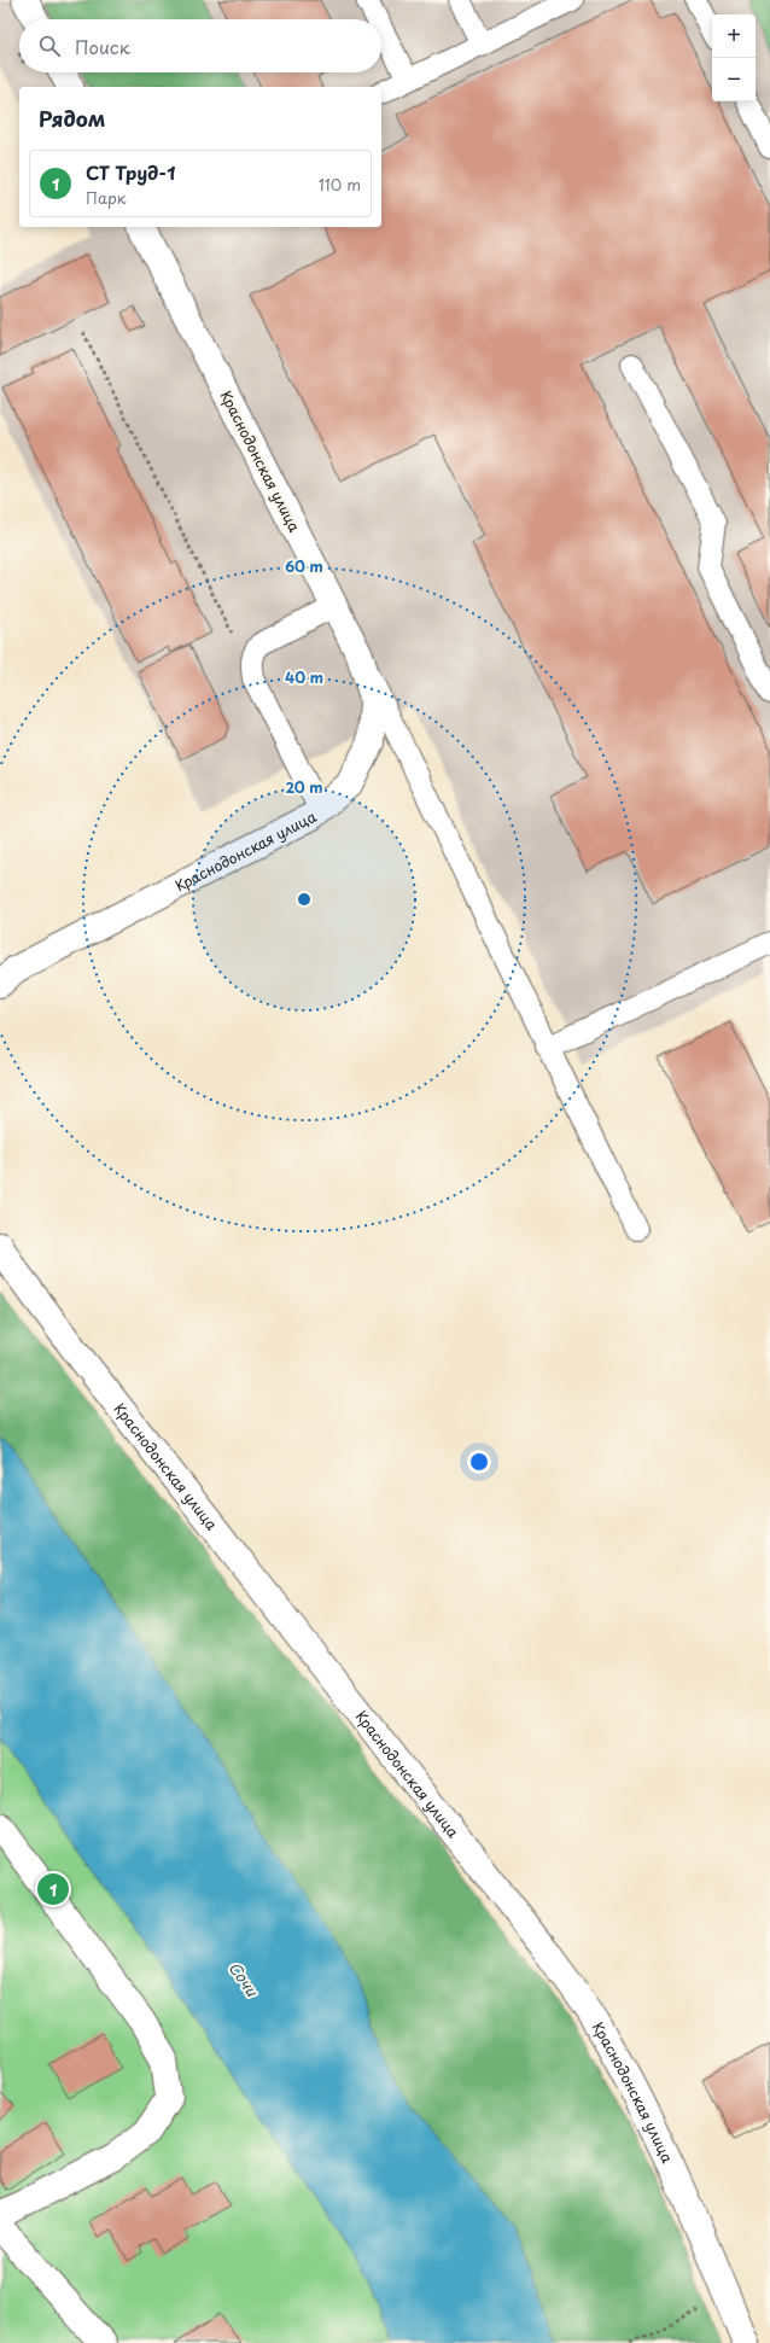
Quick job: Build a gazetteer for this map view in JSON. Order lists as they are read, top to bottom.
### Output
{
  "streets": {
    "street": ["Краснодонская улица"]
  },
  "water": ["Сочи"],
  "page": {
    "map_buttons": ["+", "−"],
    "search": "Поиск",
    "heading": "Рядом",
    "list": [
      {
        "mark": "1",
        "name": "СТ Труд-1",
        "note": "Парк",
        "value": "110 m"
      }
    ],
    "pins": "1"
  },
  "rings": ["60 m", "40 m", "20 m"]
}
